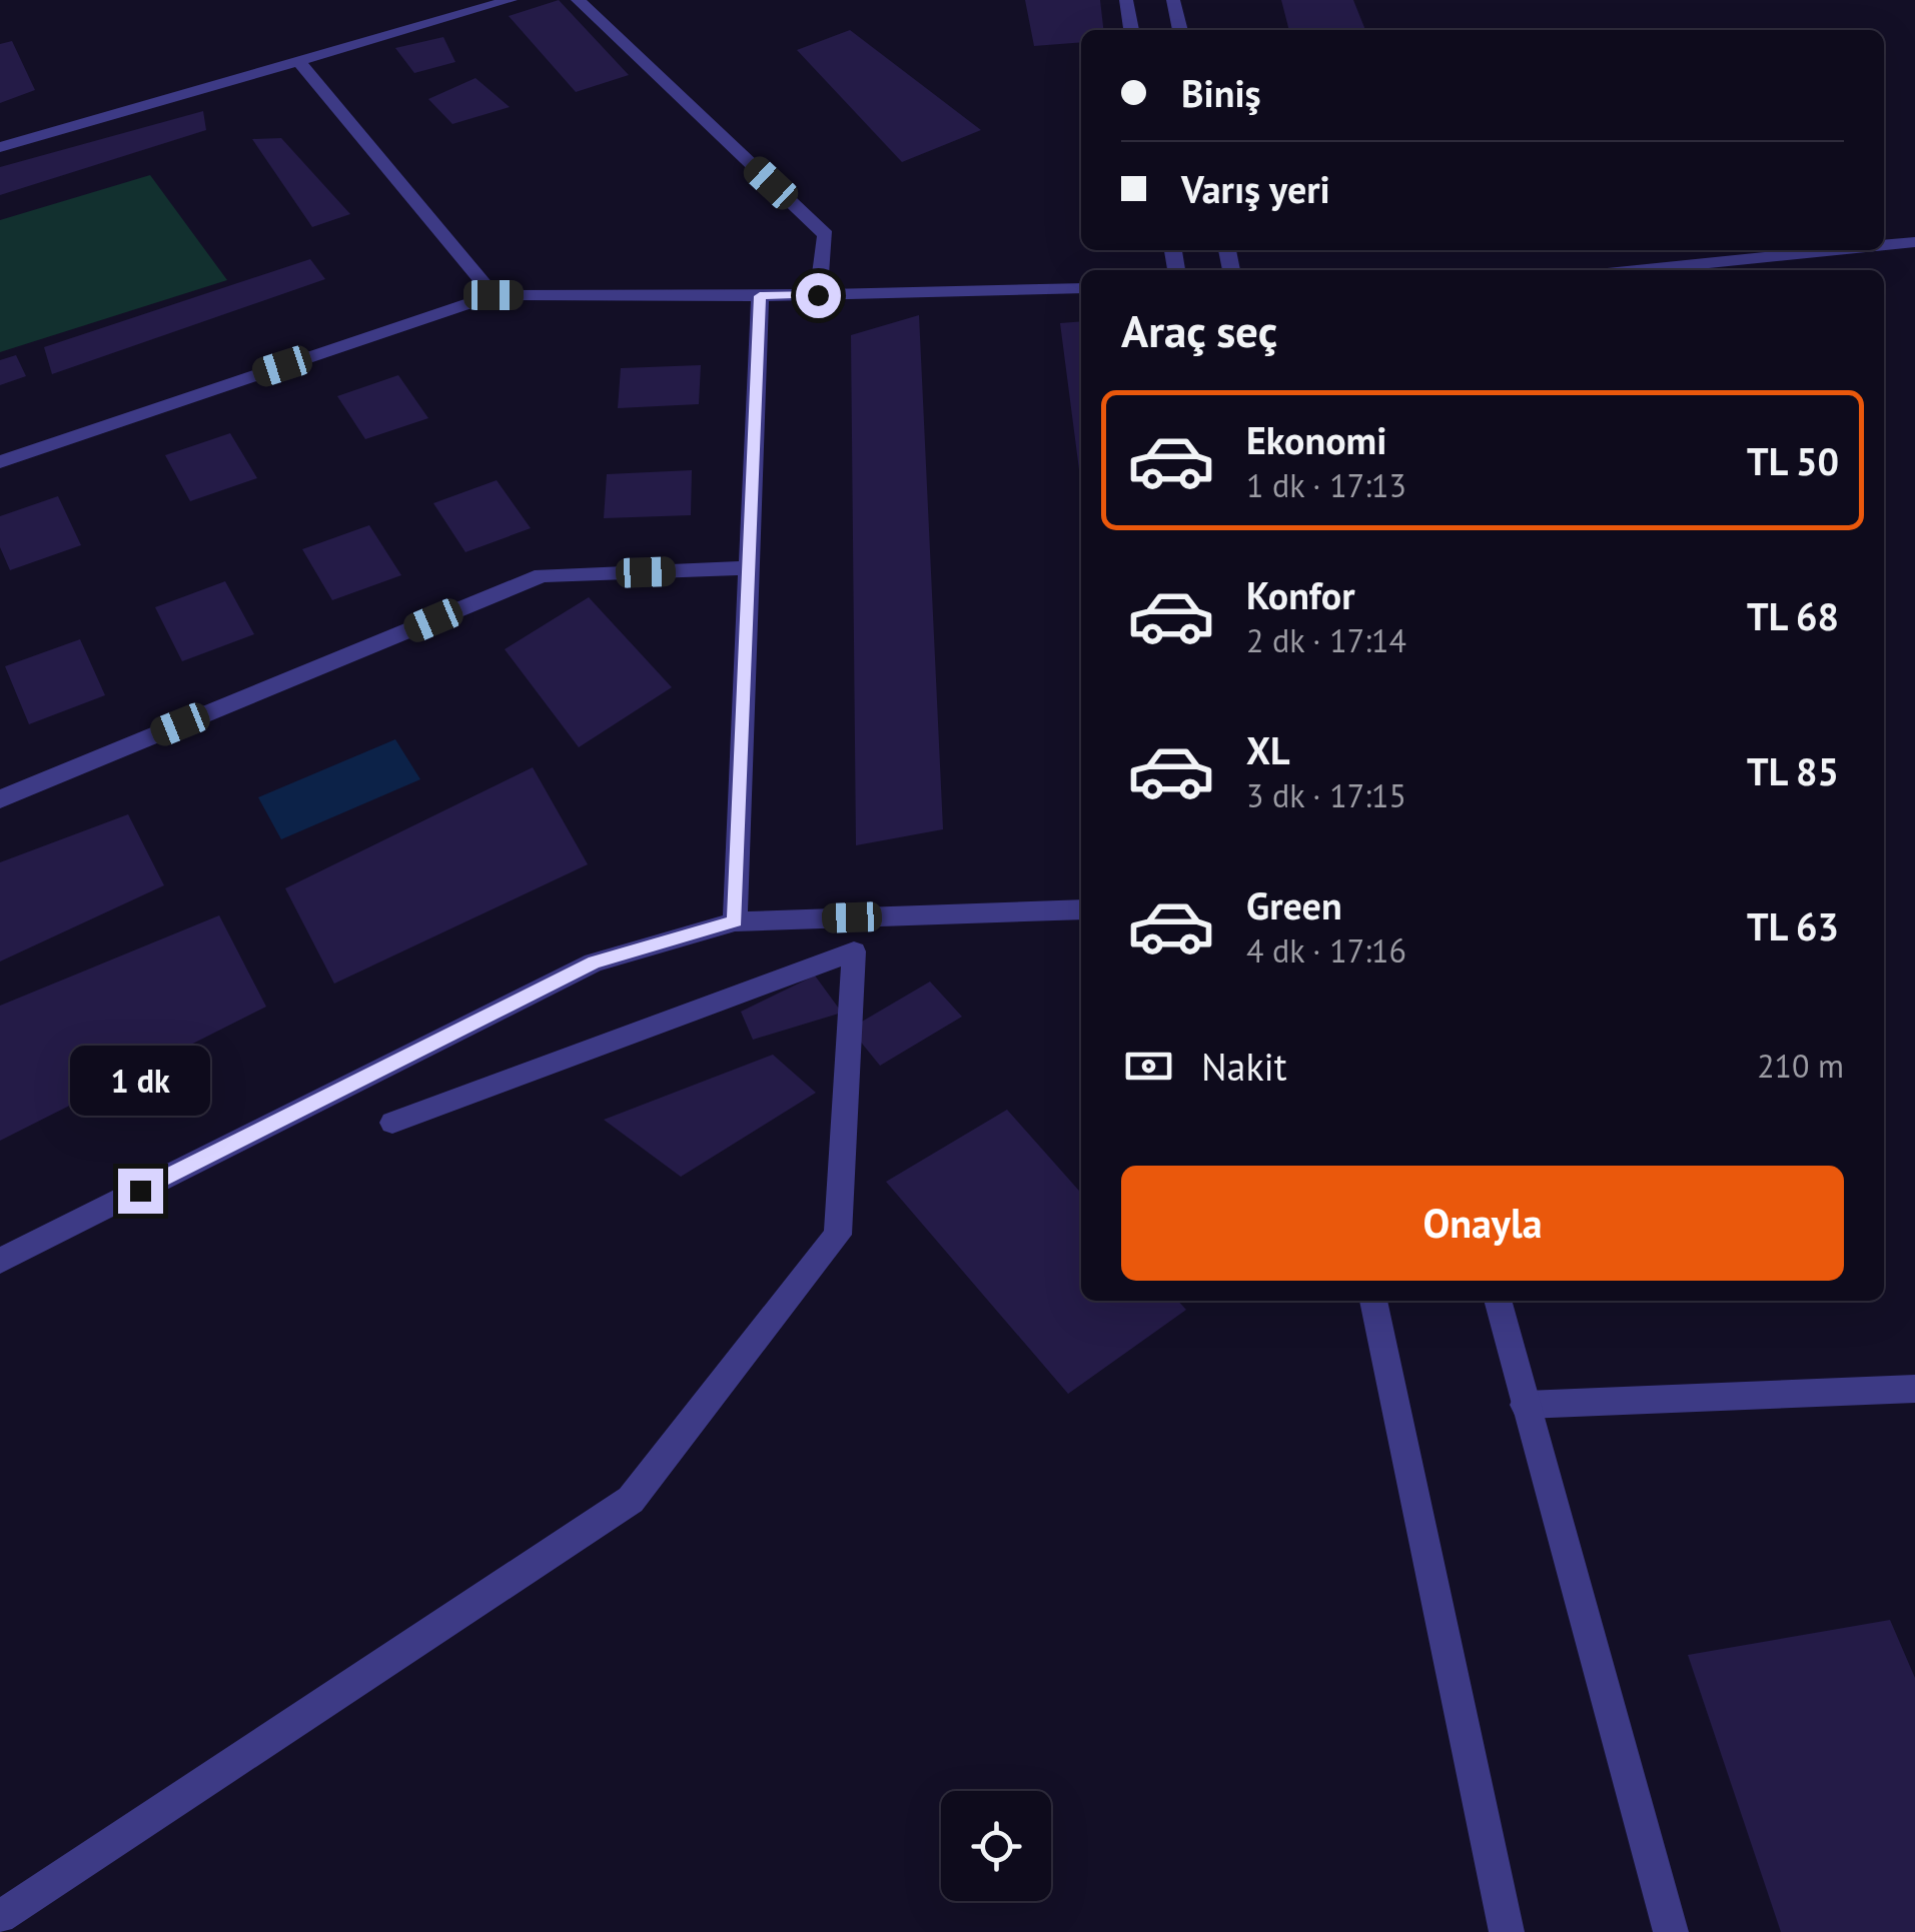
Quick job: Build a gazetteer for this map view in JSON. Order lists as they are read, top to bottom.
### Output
{
  "page": {
    "banner": ["Biniş", "Varış yeri"],
    "heading": "Araç seç",
    "list": [
      {
        "name": "Ekonomi",
        "note": "1 dk · 17:13",
        "value": "TL 50"
      },
      {
        "name": "Konfor",
        "note": "2 dk · 17:14",
        "value": "TL 68"
      },
      {
        "name": "XL",
        "note": "3 dk · 17:15",
        "value": "TL 85"
      },
      {
        "name": "Green",
        "note": "4 dk · 17:16",
        "value": "TL 63"
      }
    ],
    "pay": ["Nakit", "210 m"],
    "bubble": "1 dk",
    "buttons": "Onayla"
  }
}
